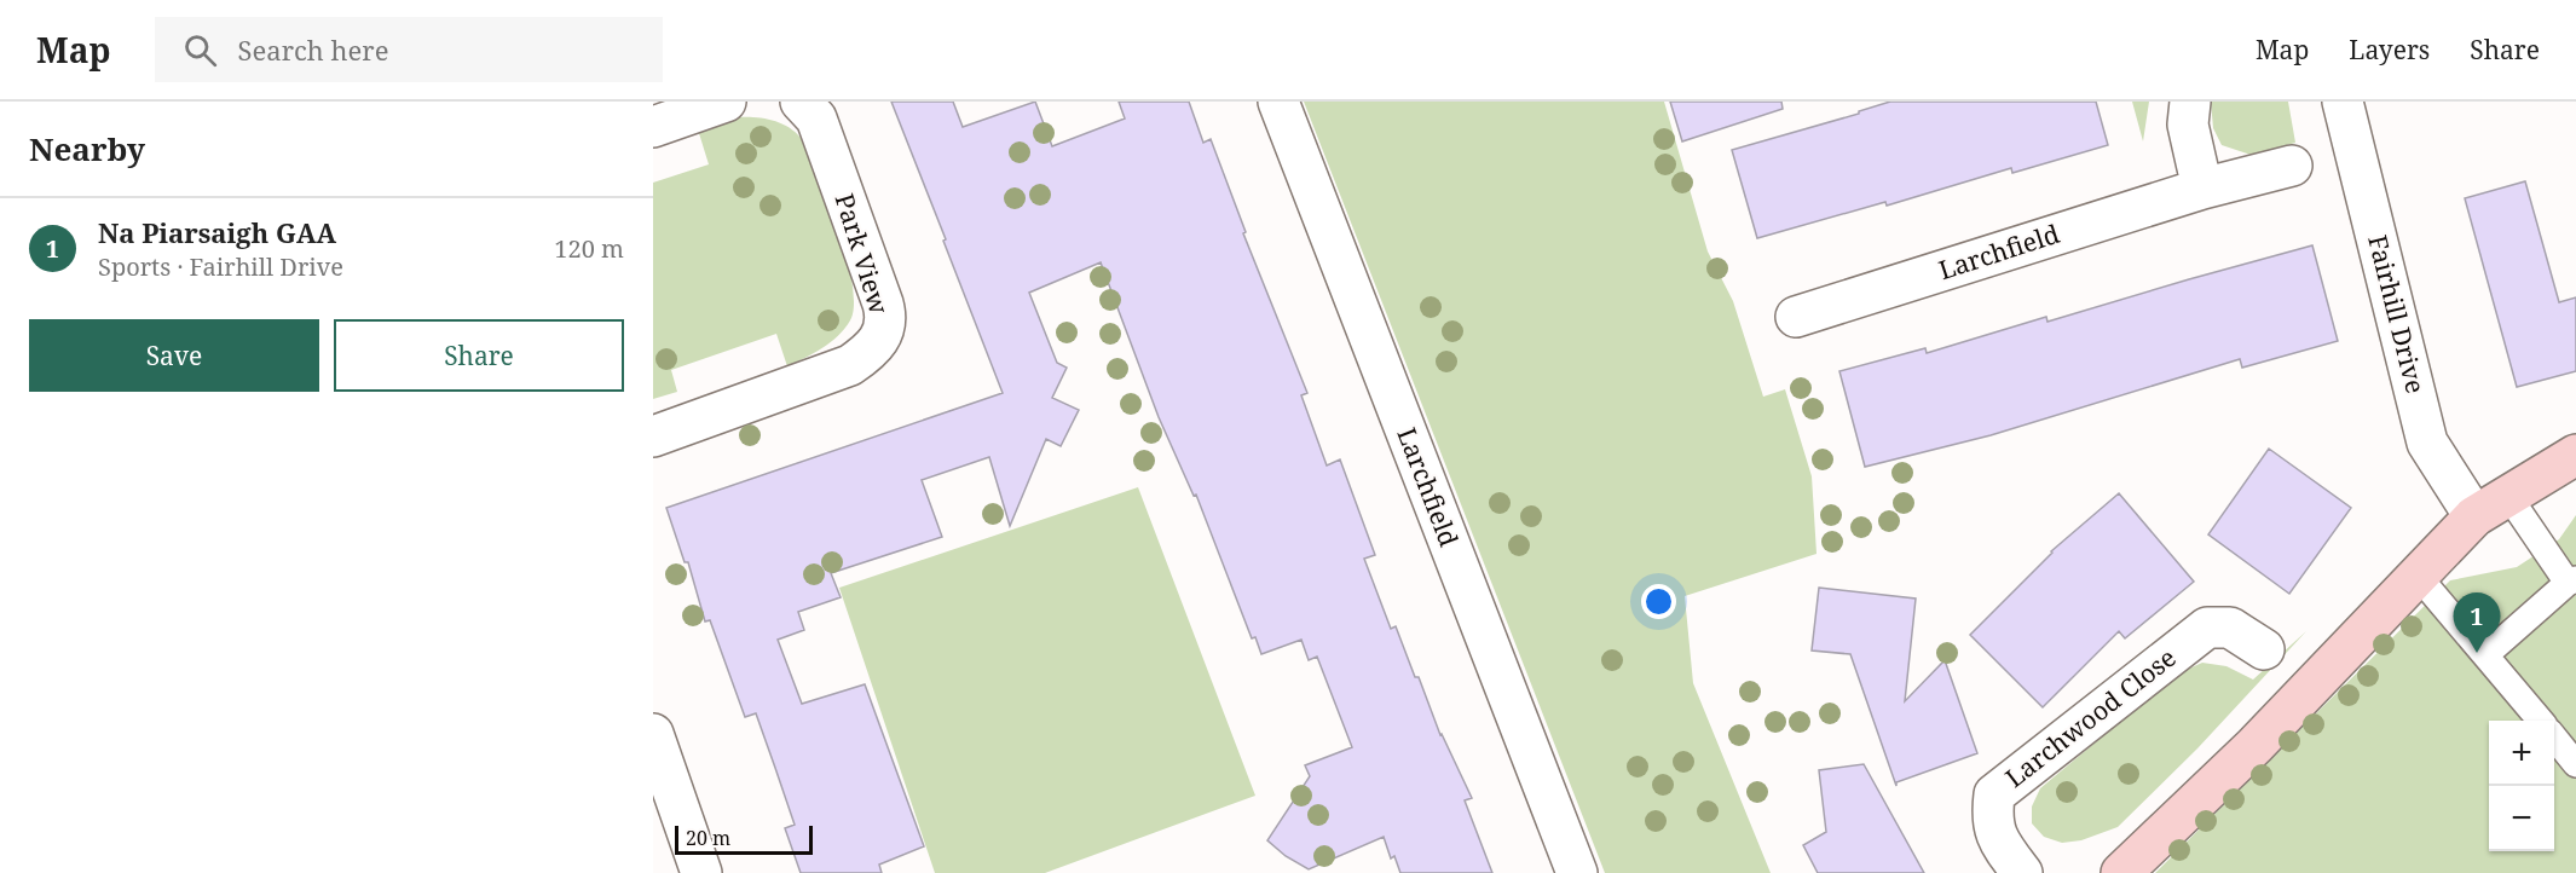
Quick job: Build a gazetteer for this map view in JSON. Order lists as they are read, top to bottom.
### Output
{
  "streets": {
    "street": [
      "Larchfield",
      "Park View",
      "Fairhill Drive",
      "Larchwood Close"
    ]
  },
  "scale_bar": "20 m",
  "page": {
    "header": "Map",
    "search": "Search here",
    "nav": ["Map", "Layers", "Share"],
    "heading": "Nearby",
    "list": [
      {
        "mark": "1",
        "name": "Na Piarsaigh GAA",
        "note": "Sports · Fairhill Drive",
        "value": "120 m"
      }
    ],
    "buttons": ["Save", "Share"],
    "pins": "1",
    "map_buttons": ["+", "−"],
    "scale": "20 m"
  }
}
